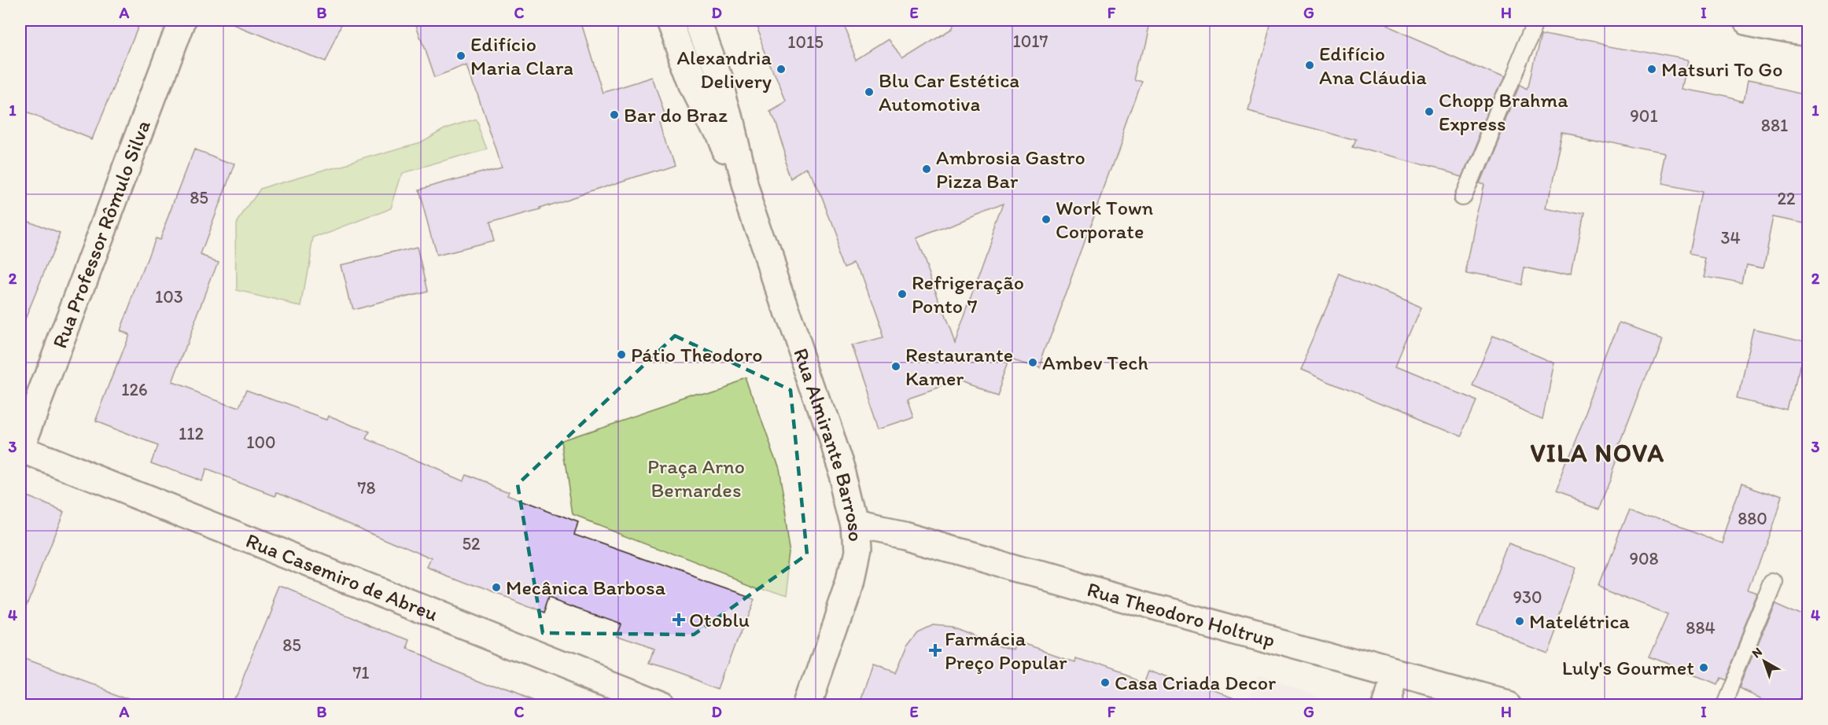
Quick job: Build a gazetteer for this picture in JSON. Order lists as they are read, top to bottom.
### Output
{
  "streets": {
    "main road": [
      "Rua Professor Rômulo Silva",
      "Rua Almirante Barroso",
      "Rua Casemiro de Abreu",
      "Rua Theodoro Holtrup"
    ]
  },
  "crossings": [
    ["Rua Professor Rômulo Silva", "Rua Casemiro de Abreu"],
    ["Rua Almirante Barroso", "Rua Theodoro Holtrup"]
  ],
  "districts": ["VILA NOVA"],
  "parks": ["Praça Arno Bernardes"],
  "places": {
    "other": [
      "Edifício Maria Clara",
      "Edifício Ana Cláudia",
      "Alexandria Delivery",
      "Matsuri To Go",
      "Blu Car Estética Automotiva",
      "Chopp Brahma Express",
      "Bar do Braz",
      "Ambrosia Gastro Pizza Bar",
      "Work Town Corporate",
      "Refrigeração Ponto 7",
      "Pátio Theodoro",
      "Ambev Tech",
      "Restaurante Kamer",
      "Mecânica Barbosa",
      "Matelétrica",
      "Luly's Gourmet",
      "Casa Criada Decor"
    ],
    "health": ["Otoblu", "Farmácia Preço Popular"]
  },
  "house_numbers": [
    "1017",
    "1015",
    "901",
    "881",
    "85",
    "22",
    "34",
    "103",
    "126",
    "112",
    "100",
    "78",
    "880",
    "52",
    "908",
    "930",
    "884",
    "85",
    "71"
  ],
  "north": "top left",
  "grid": {
    "columns": [
      "A",
      "B",
      "C",
      "D",
      "E",
      "F",
      "G",
      "H",
      "I"
    ],
    "rows": [
      "1",
      "2",
      "3",
      "4"
    ]
  }
}
